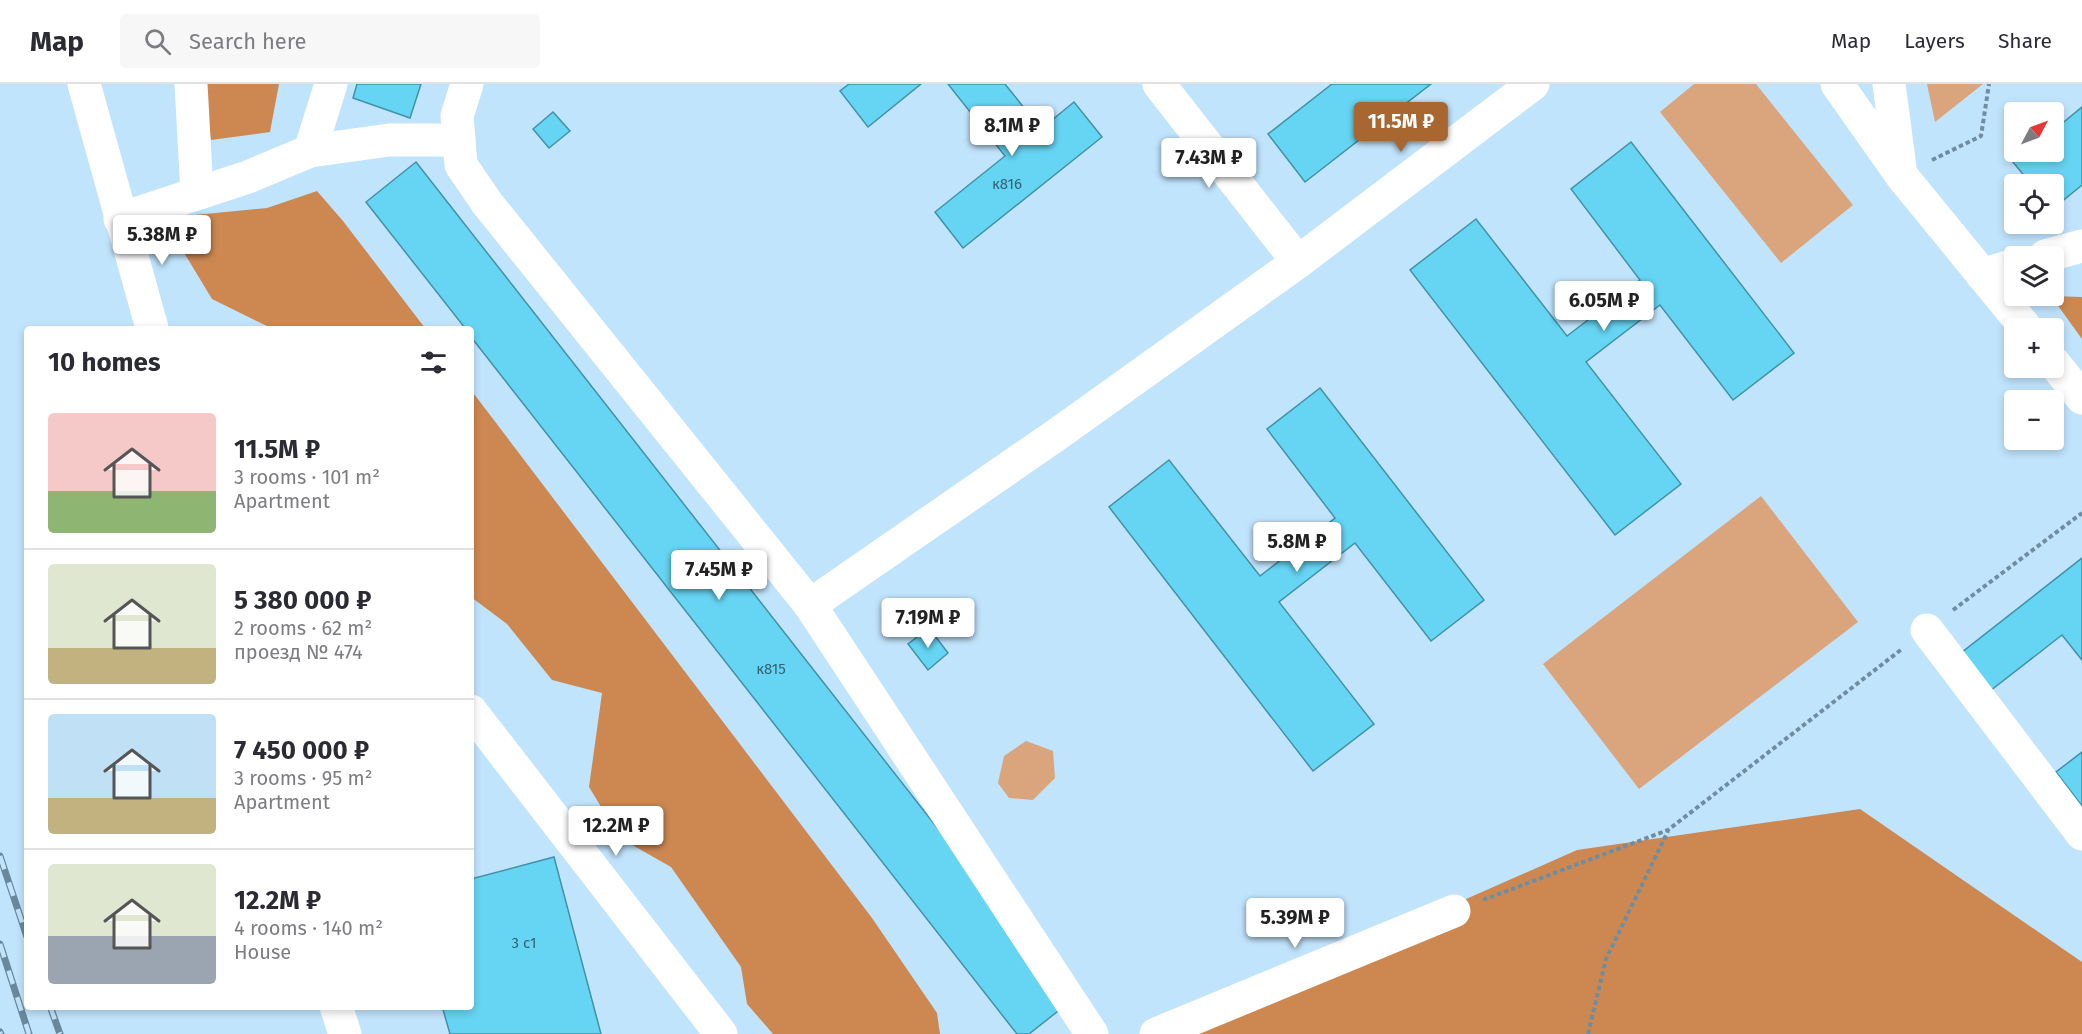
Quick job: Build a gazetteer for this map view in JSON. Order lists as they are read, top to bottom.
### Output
{
  "house_numbers": ["к816", "к815", "3 с1"],
  "north": "top right",
  "page": {
    "header": "Map",
    "search": "Search here",
    "nav": ["Map", "Layers", "Share"],
    "map_buttons": ["+", "−"],
    "price": [
      "11.5M ₽",
      "8.1M ₽",
      "7.43M ₽",
      "5.38M ₽",
      "6.05M ₽",
      "5.8M ₽",
      "7.45M ₽",
      "7.19M ₽",
      "12.2M ₽",
      "5.39M ₽"
    ],
    "heading": "10 homes",
    "list": [
      {
        "name": "11.5M ₽",
        "note": "3 rooms · 101 m² · Apartment"
      },
      {
        "name": "5 380 000 ₽",
        "note": "2 rooms · 62 m² · проезд № 474"
      },
      {
        "name": "7 450 000 ₽",
        "note": "3 rooms · 95 m² · Apartment"
      },
      {
        "name": "12.2M ₽",
        "note": "4 rooms · 140 m² · House"
      }
    ]
  }
}
